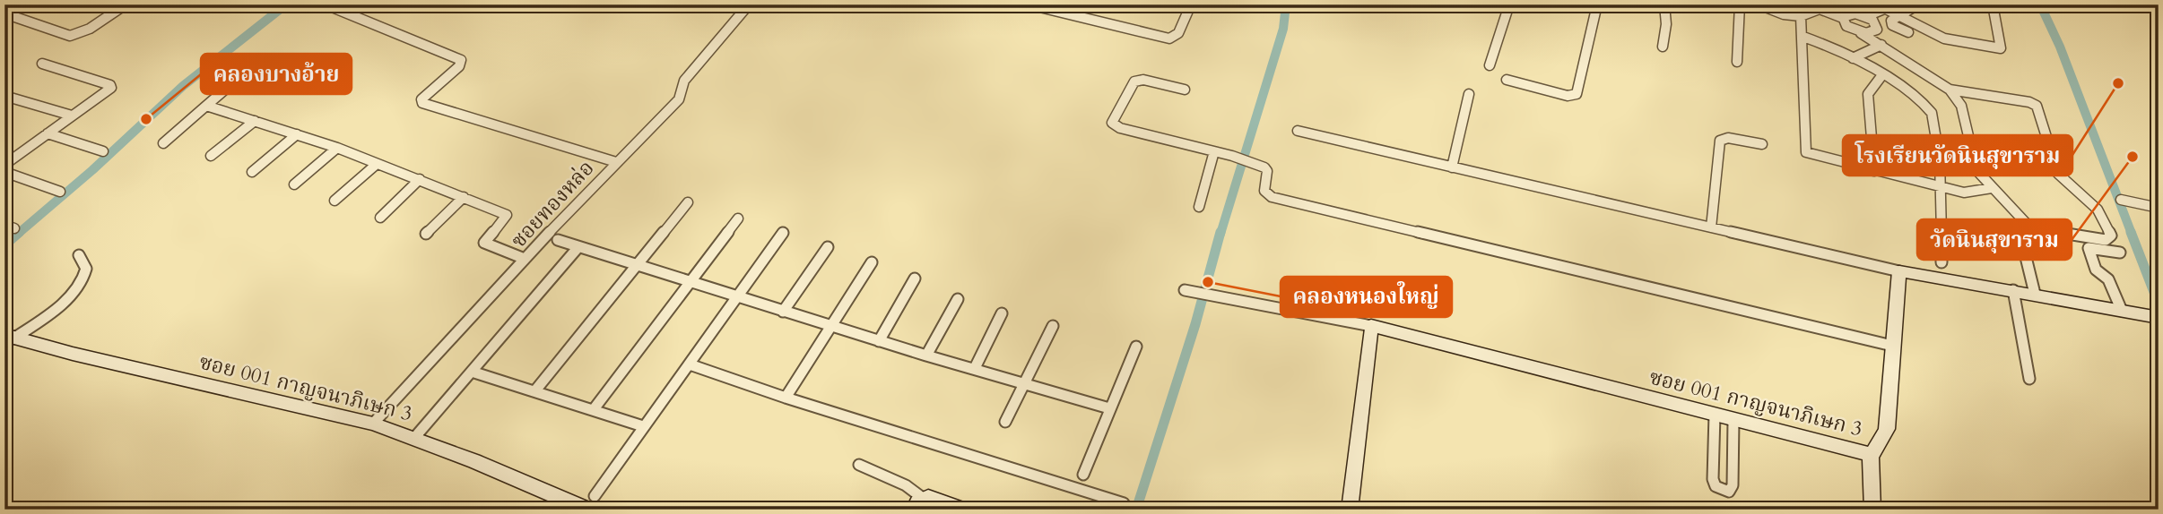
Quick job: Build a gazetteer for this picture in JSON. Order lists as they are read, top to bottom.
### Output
{
  "streets": {
    "street": ["ซอยทองหล่อ", "ซอย 001 กาญจนาภิเษก 3"]
  },
  "crossings": [
    ["ซอยทองหล่อ", "ซอย 001 กาญจนาภิเษก 3"]
  ],
  "places": [
    "โรงเรียนวัดนินสุขาราม",
    "คลองบางอ้าย",
    "วัดนินสุขาราม",
    "คลองหนองใหญ่"
  ]
}
